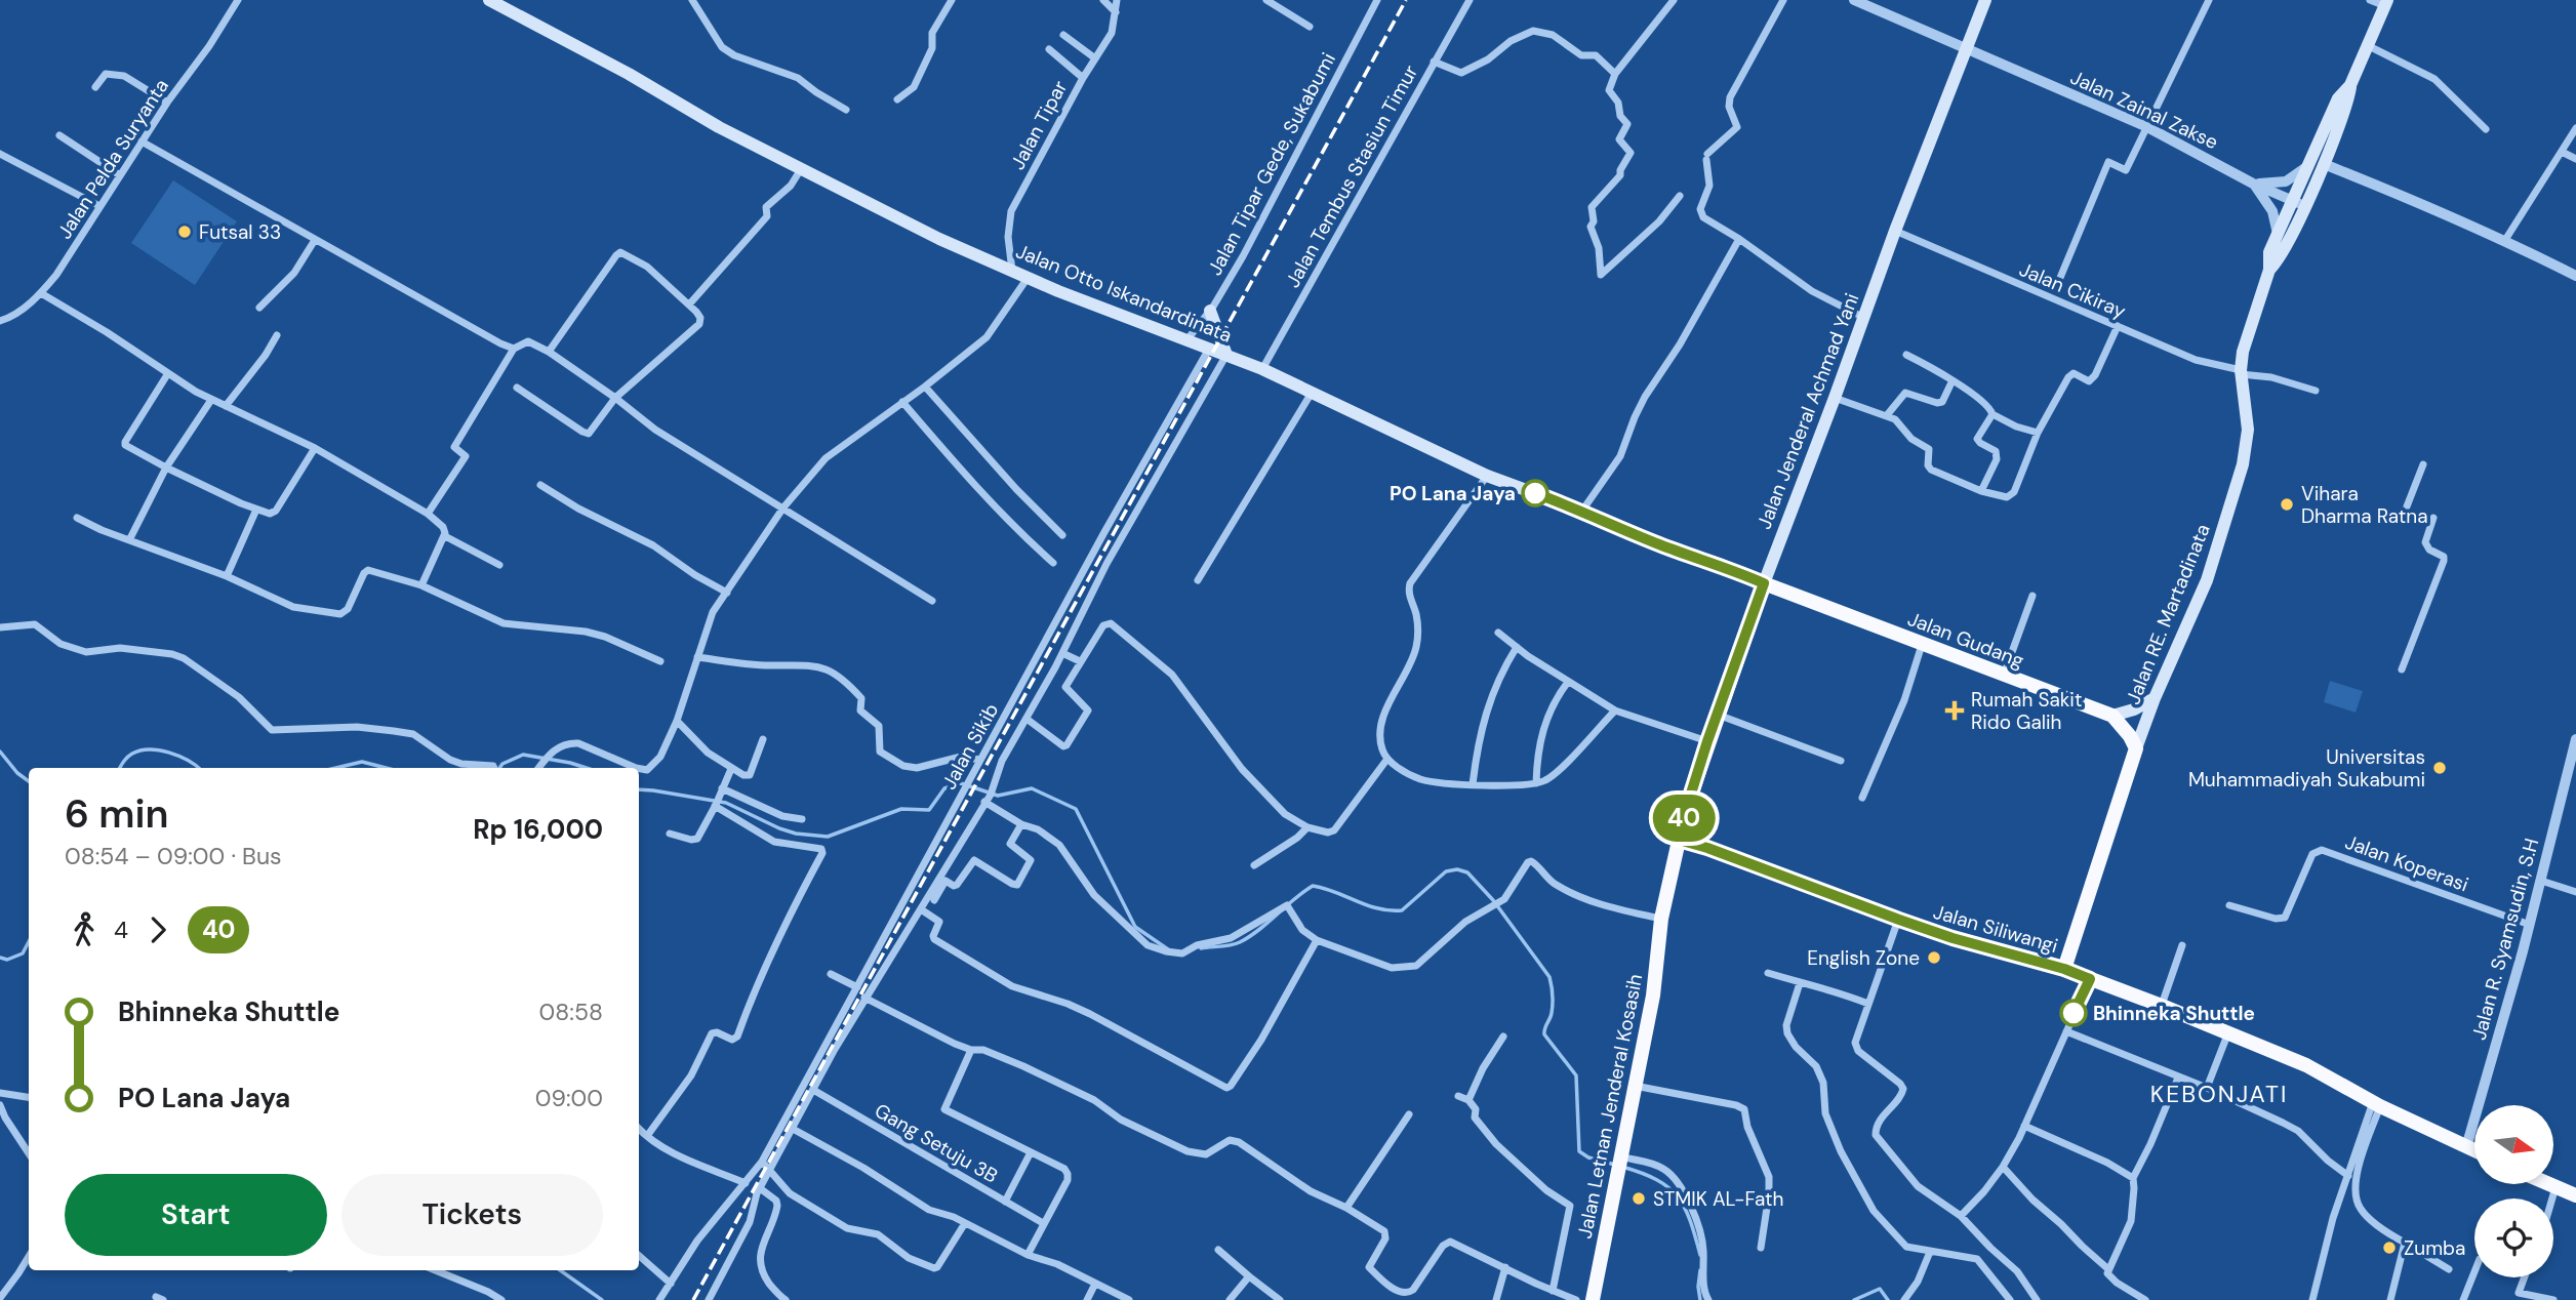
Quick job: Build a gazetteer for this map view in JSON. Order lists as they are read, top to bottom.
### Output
{
  "streets": {
    "highway": [
      "Jalan Jenderal Achmad Yani",
      "Jalan RE. Martadinata",
      "Jalan Gudang",
      "Jalan Siliwangi",
      "Jalan Letnan Jenderal Kosasih"
    ],
    "main road": ["Jalan Otto Iskandardinata"],
    "street": [
      "Jalan Zainal Zakse",
      "Jalan Tipar",
      "Jalan Pelda Suryanta",
      "Jalan Tipar Gede, Sukabumi",
      "Jalan Tembus Stasiun Timur",
      "Jalan Cikiray",
      "Jalan Sikib",
      "Jalan Koperasi",
      "Jalan R. Syamsudin, S.H",
      "Gang Setuju 3B"
    ]
  },
  "crossings": [
    ["Jalan Zainal Zakse", "Jalan Jenderal Achmad Yani"],
    ["Jalan Zainal Zakse", "Jalan RE. Martadinata"],
    ["Jalan Tipar", "Jalan Otto Iskandardinata"],
    ["Jalan Tipar Gede, Sukabumi", "Jalan Otto Iskandardinata"],
    ["Jalan Tembus Stasiun Timur", "Jalan Otto Iskandardinata"],
    ["Jalan Cikiray", "Jalan Jenderal Achmad Yani"],
    ["Jalan Cikiray", "Jalan RE. Martadinata"],
    ["Jalan Otto Iskandardinata", "Jalan Jenderal Achmad Yani"],
    ["Jalan Otto Iskandardinata", "Jalan Gudang"],
    ["Jalan Otto Iskandardinata", "Jalan Sikib"],
    ["Jalan Jenderal Achmad Yani", "Jalan Gudang"],
    ["Jalan Jenderal Achmad Yani", "Jalan Siliwangi"],
    ["Jalan RE. Martadinata", "Jalan Siliwangi"],
    ["Jalan Koperasi", "Jalan R. Syamsudin, S.H"],
    ["Jalan Siliwangi", "Jalan R. Syamsudin, S.H"]
  ],
  "districts": ["KEBONJATI"],
  "places": {
    "other": [
      "Futsal 33",
      "PO Lana Jaya",
      "Vihara Dharma Ratna",
      "Universitas Muhammadiyah Sukabumi",
      "English Zone",
      "Bhinneka Shuttle",
      "STMIK AL-Fath",
      "Zumba"
    ],
    "health": ["Rumah Sakit Rido Galih"]
  },
  "lines": ["bus line 40"],
  "north": "right",
  "page": {
    "on_map": "40",
    "heading": ["6 min", "08:54 – 09:00 · Bus", "Rp 16,000"],
    "legs": ["4", "40"],
    "list": [
      {
        "name": "Bhinneka Shuttle",
        "value": "08:58"
      },
      {
        "name": "PO Lana Jaya",
        "value": "09:00"
      }
    ],
    "buttons": ["Start", "Tickets"]
  }
}
